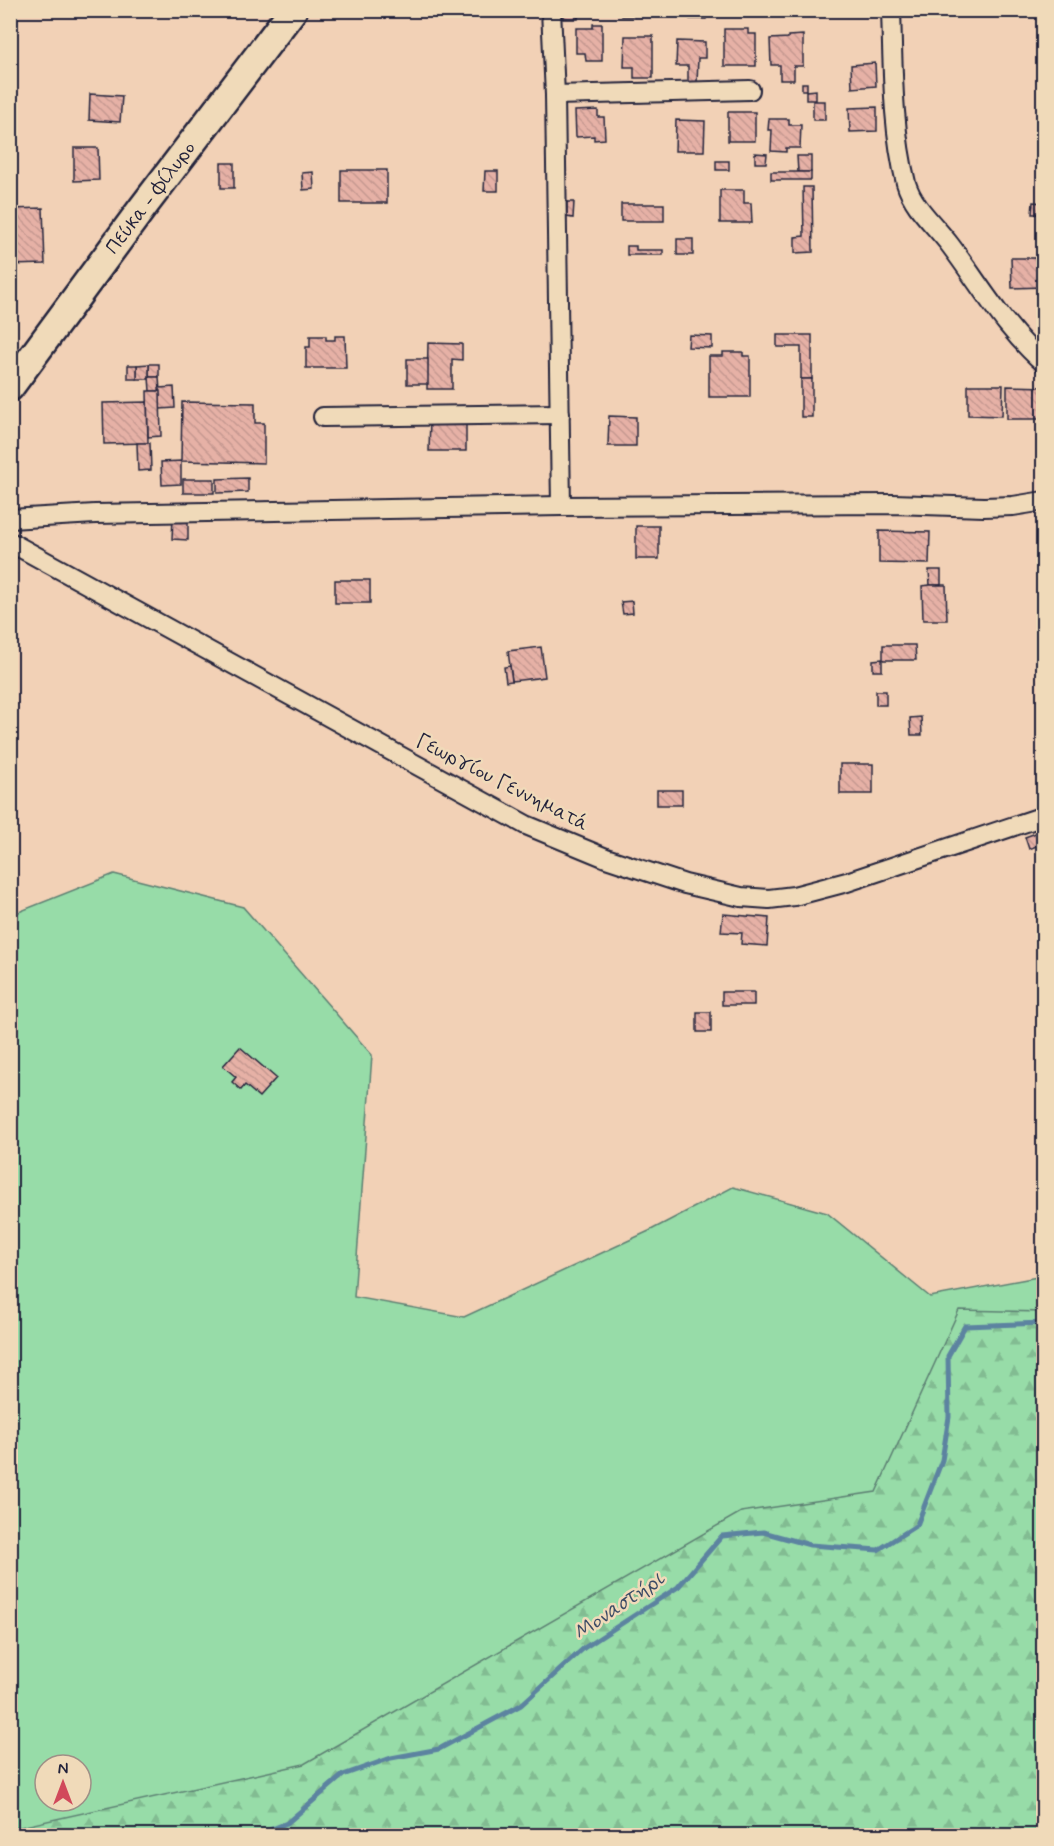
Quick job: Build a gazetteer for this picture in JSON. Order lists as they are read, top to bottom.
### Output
{
  "streets": {
    "main road": ["Πεύκα - Φίλυρο"],
    "street": ["Γεωργίου Γεννηματά"]
  },
  "water": ["Μοναστήρι"],
  "north": "top"
}
